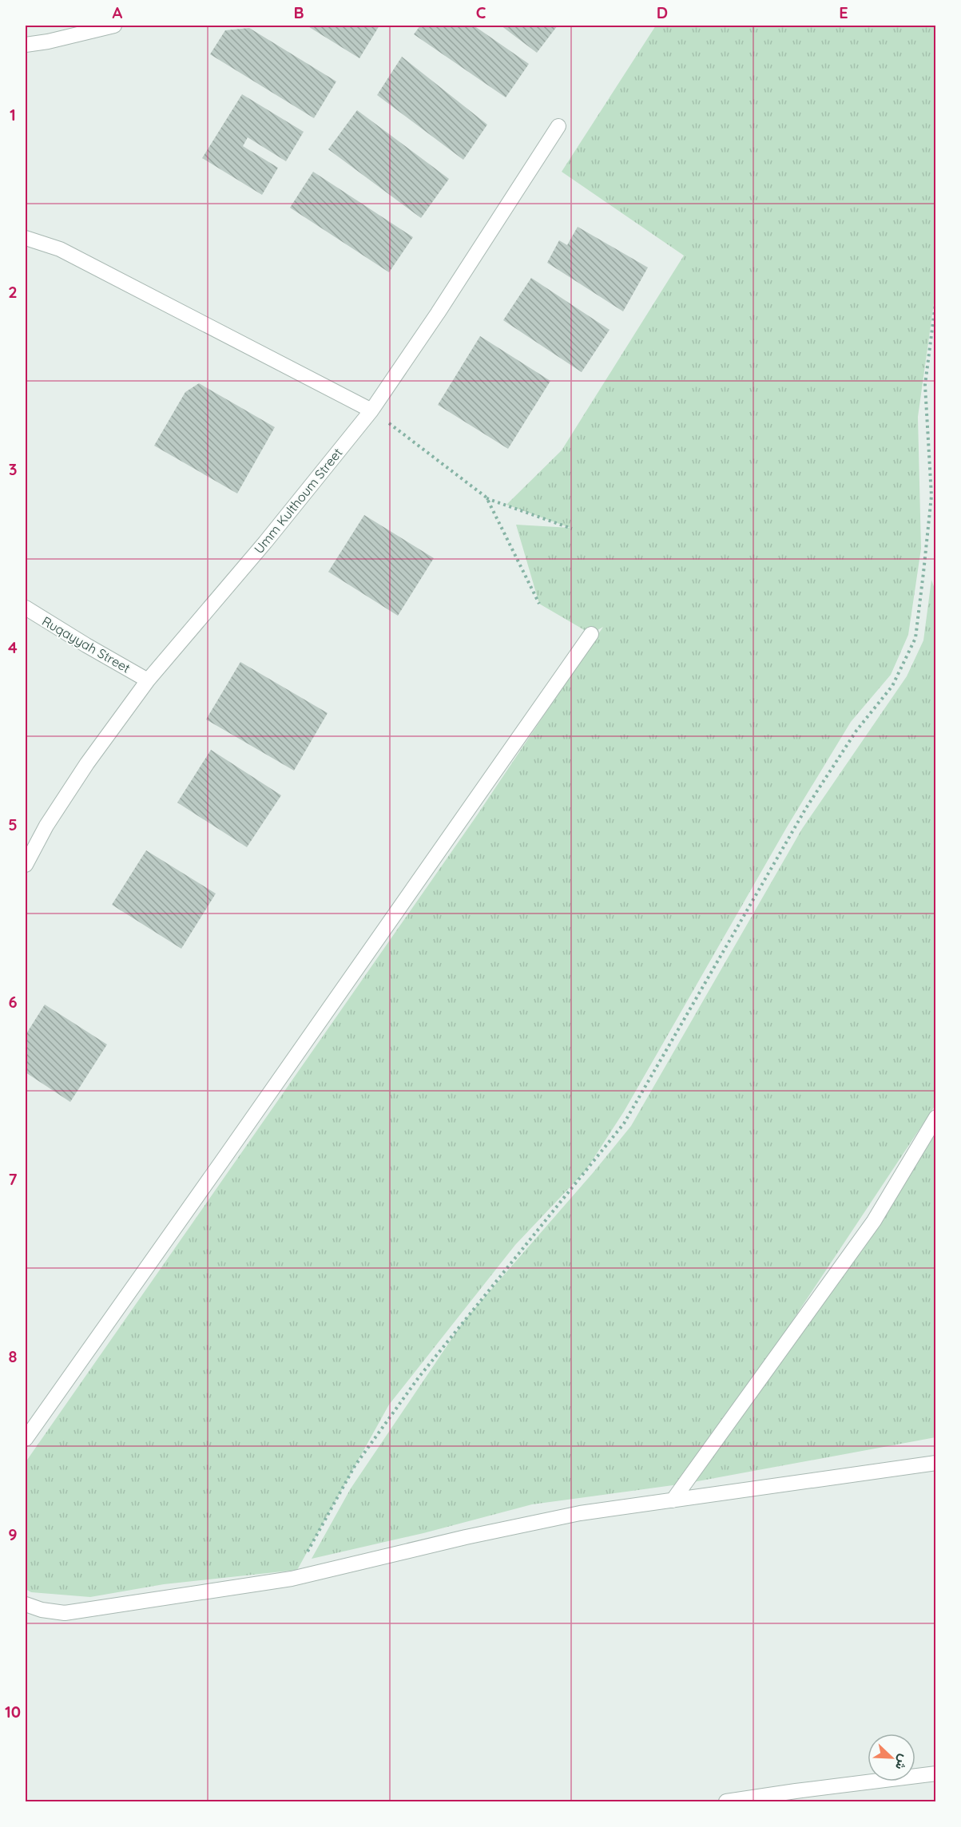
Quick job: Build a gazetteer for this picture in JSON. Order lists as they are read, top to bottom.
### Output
{
  "streets": {
    "street": ["Umm Kulthoum Street", "Ruqayyah Street"]
  },
  "crossings": [
    ["Umm Kulthoum Street", "Ruqayyah Street"]
  ],
  "north": "bottom right",
  "grid": {
    "columns": [
      "A",
      "B",
      "C",
      "D",
      "E"
    ],
    "rows": [
      "1",
      "2",
      "3",
      "4",
      "5",
      "6",
      "7",
      "8",
      "9",
      "10"
    ]
  }
}
